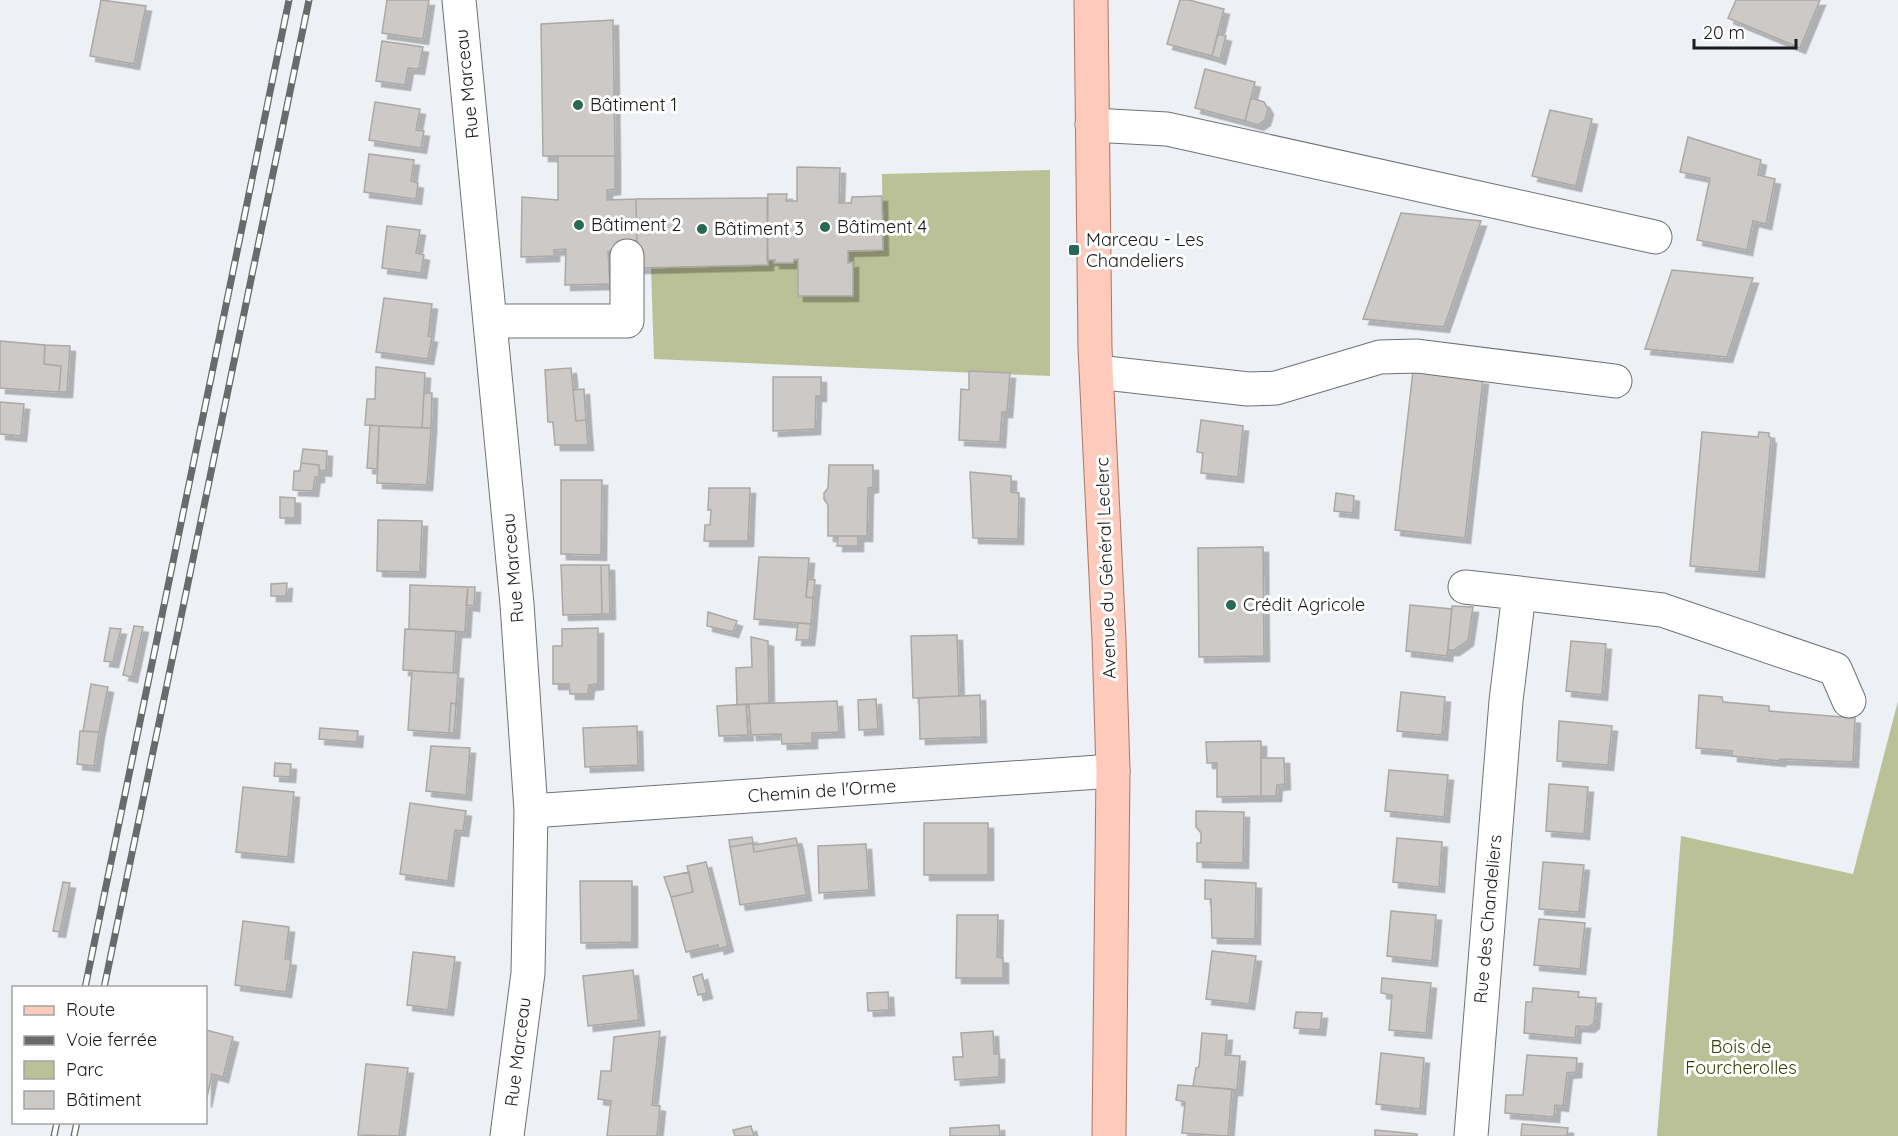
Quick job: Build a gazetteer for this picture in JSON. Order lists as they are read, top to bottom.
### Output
{
  "streets": {
    "main road": ["Avenue du Général Leclerc"],
    "street": ["Rue Marceau", "Chemin de l'Orme", "Rue des Chandeliers"]
  },
  "crossings": [
    ["Rue Marceau", "Chemin de l'Orme"],
    ["Avenue du Général Leclerc", "Chemin de l'Orme"]
  ],
  "parks": ["Bois de Fourcherolles"],
  "places": {
    "other": [
      "Bâtiment 1",
      "Bâtiment 2",
      "Bâtiment 4",
      "Bâtiment 3",
      "Crédit Agricole"
    ],
    "transit": ["Marceau - Les Chandeliers"]
  },
  "legend": [
    "Route",
    "Voie ferrée",
    "Parc",
    "Bâtiment"
  ],
  "scale_bar": "20 m"
}
